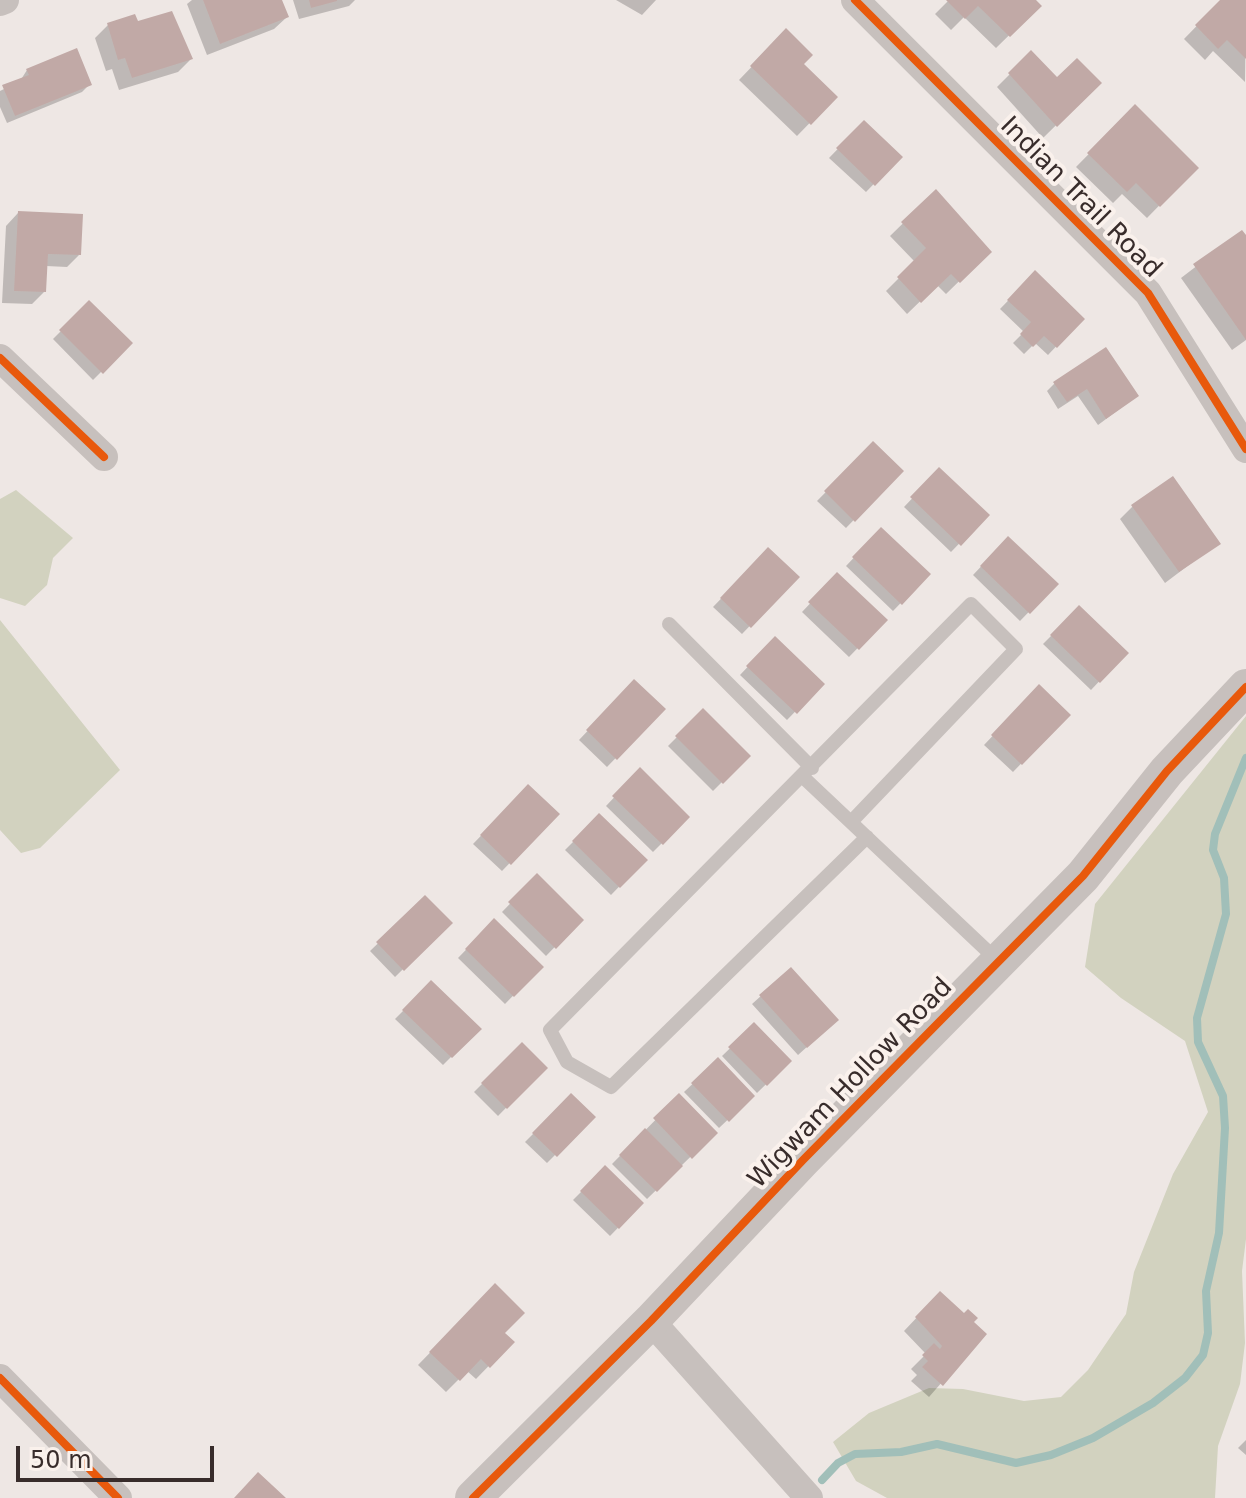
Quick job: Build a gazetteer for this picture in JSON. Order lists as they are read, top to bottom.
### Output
{
  "streets": {
    "street": ["Indian Trail Road", "Wigwam Hollow Road"]
  },
  "scale_bar": "50 m"
}
